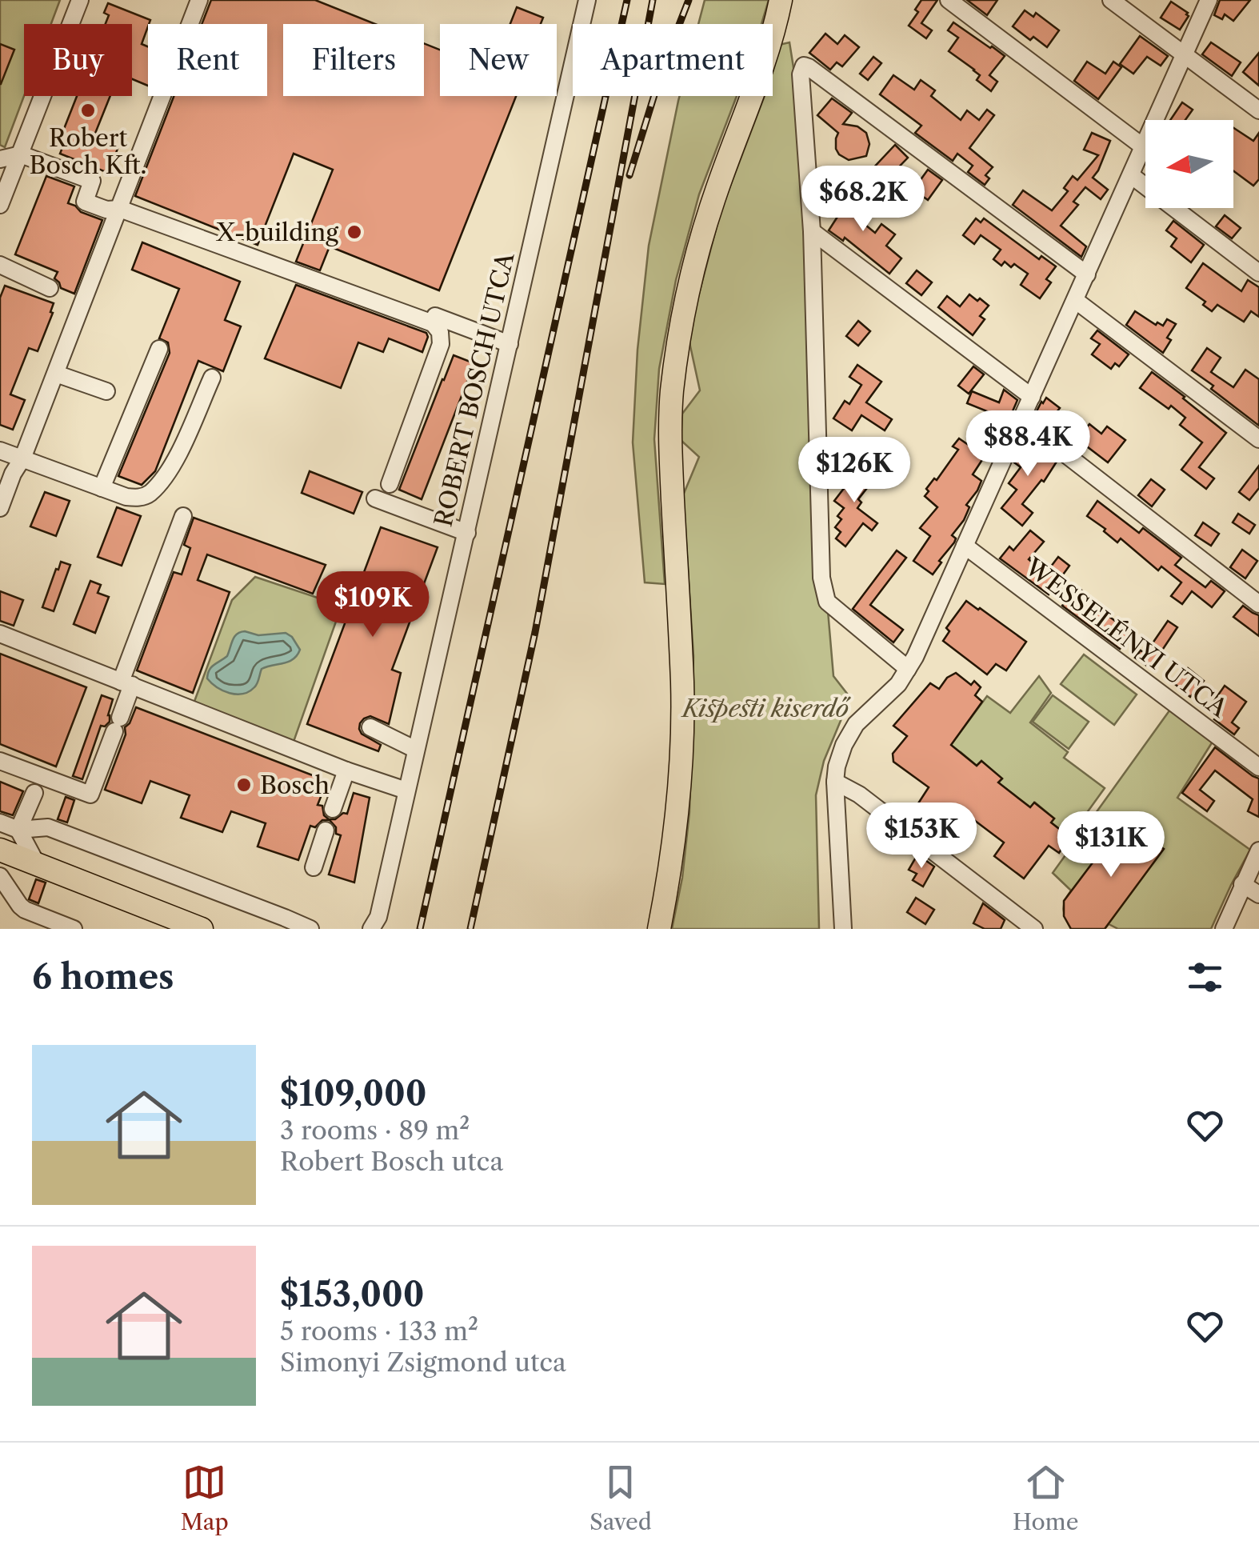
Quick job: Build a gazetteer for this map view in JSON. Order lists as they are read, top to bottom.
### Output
{
  "streets": {
    "street": ["ROBERT BOSCH UTCA", "WESSELÉNYI UTCA"]
  },
  "parks": ["Kispesti kiserdő"],
  "places": ["Robert Bosch Kft.", "X-building", "Bosch"],
  "north": "left",
  "page": {
    "chip": [
      "Buy",
      "Rent",
      "Filters",
      "New",
      "Apartment"
    ],
    "price": [
      "$68.2K",
      "$88.4K",
      "$126K",
      "$109K",
      "$153K",
      "$131K"
    ],
    "heading": "6 homes",
    "list": [
      {
        "name": "$109,000",
        "note": "3 rooms · 89 m² · Robert Bosch utca"
      },
      {
        "name": "$153,000",
        "note": "5 rooms · 133 m² · Simonyi Zsigmond utca"
      }
    ],
    "tabs": ["Map", "Saved", "Home"]
  }
}
